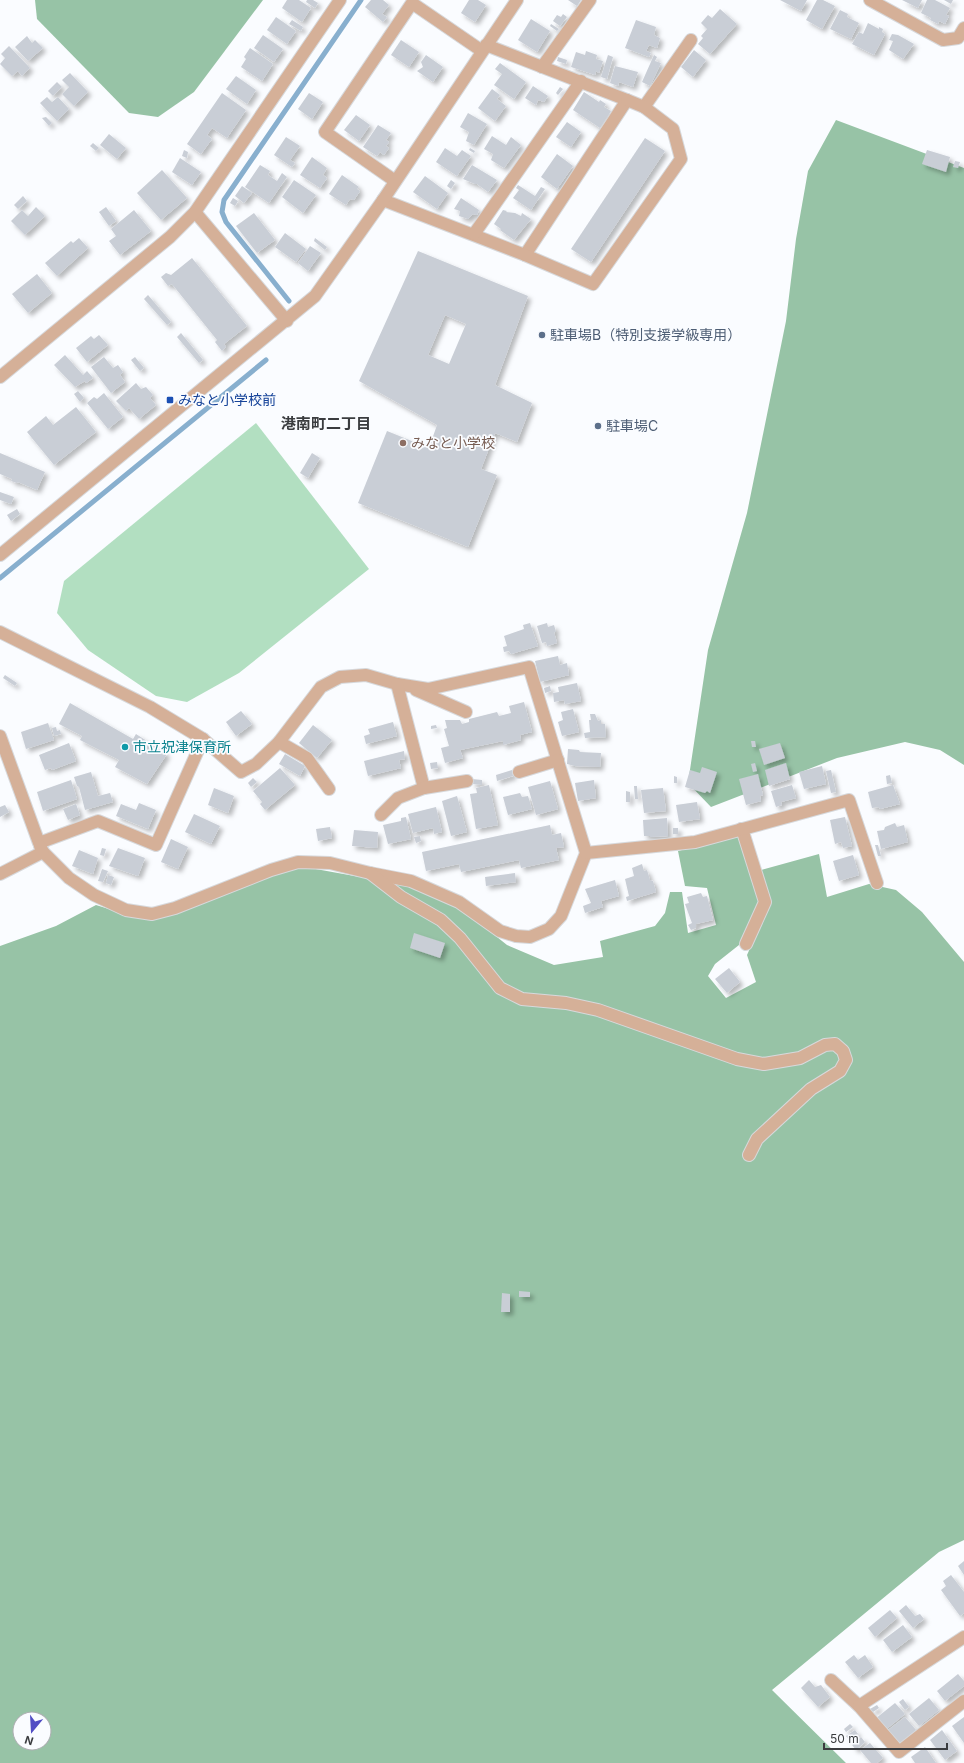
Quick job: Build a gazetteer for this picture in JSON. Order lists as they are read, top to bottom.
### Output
{
  "districts": ["港南町二丁目"],
  "places": {
    "other": [
      "駐車場B（特別支援学級専用）",
      "駐車場C",
      "みなと小学校",
      "市立祝津保育所"
    ],
    "transit": ["みなと小学校前"]
  },
  "scale_bar": "50 m",
  "north": "bottom"
}
